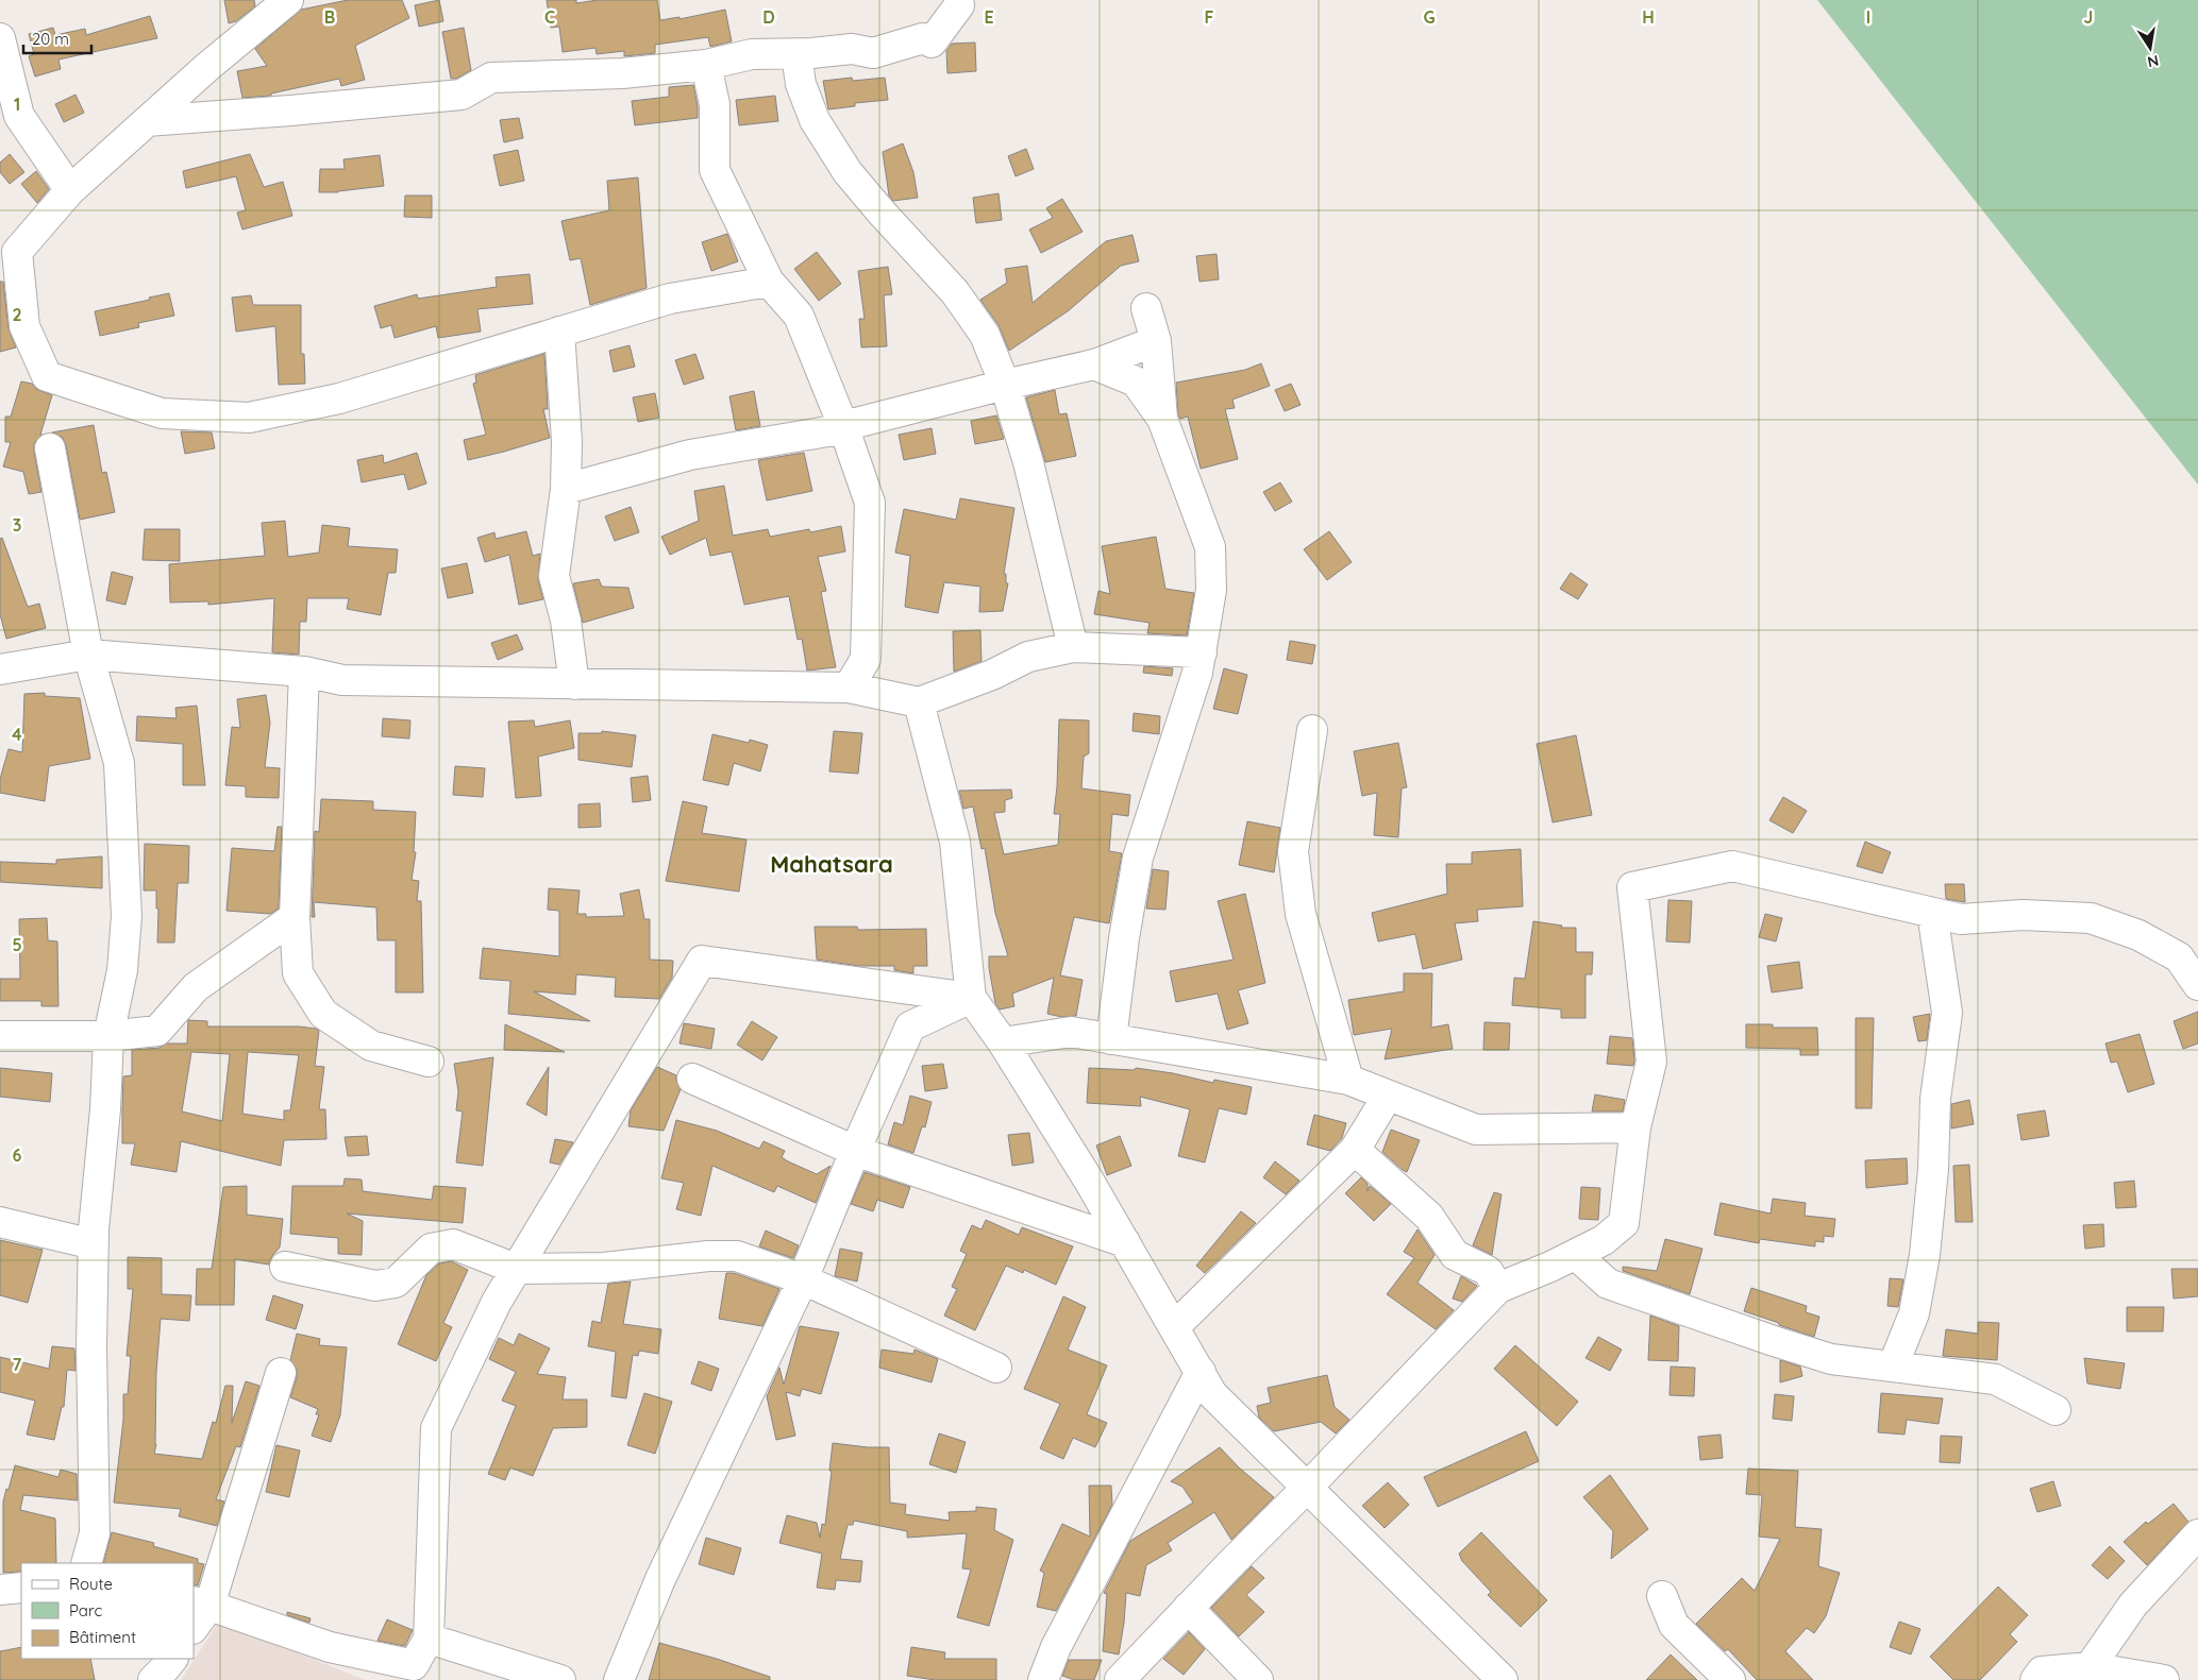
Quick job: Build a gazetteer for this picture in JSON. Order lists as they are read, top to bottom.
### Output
{
  "districts": ["Mahatsara"],
  "legend": ["Route", "Parc", "Bâtiment"],
  "scale_bar": "20 m",
  "north": "bottom",
  "grid": {
    "columns": [
      "B",
      "C",
      "D",
      "E",
      "F",
      "G",
      "H",
      "I",
      "J"
    ],
    "rows": [
      "1",
      "2",
      "3",
      "4",
      "5",
      "6",
      "7"
    ]
  }
}
